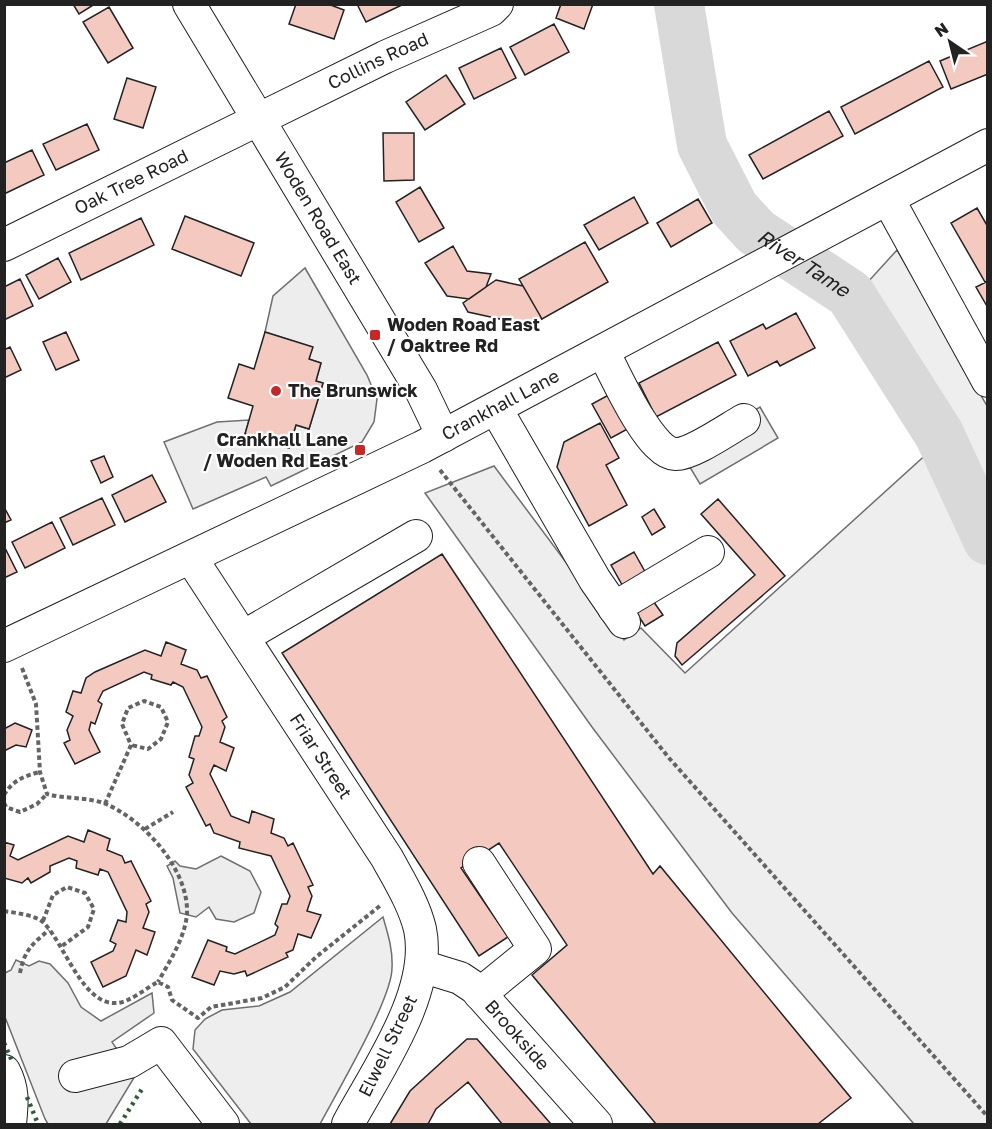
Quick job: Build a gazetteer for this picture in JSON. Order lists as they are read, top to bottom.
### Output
{
  "streets": {
    "street": [
      "Collins Road",
      "Oak Tree Road",
      "Woden Road East",
      "Crankhall Lane",
      "Friar Street",
      "Brookside",
      "Elwell Street"
    ]
  },
  "crossings": [
    ["Collins Road", "Oak Tree Road"],
    ["Collins Road", "Woden Road East"],
    ["Oak Tree Road", "Woden Road East"],
    ["Woden Road East", "Crankhall Lane"],
    ["Crankhall Lane", "Friar Street"],
    ["Friar Street", "Brookside"],
    ["Friar Street", "Elwell Street"],
    ["Brookside", "Elwell Street"]
  ],
  "water": ["River Tame"],
  "places": {
    "transit": ["Woden Road East / Oaktree Rd", "Crankhall Lane / Woden Rd East"],
    "other": ["The Brunswick"]
  },
  "north": "top left"
}
